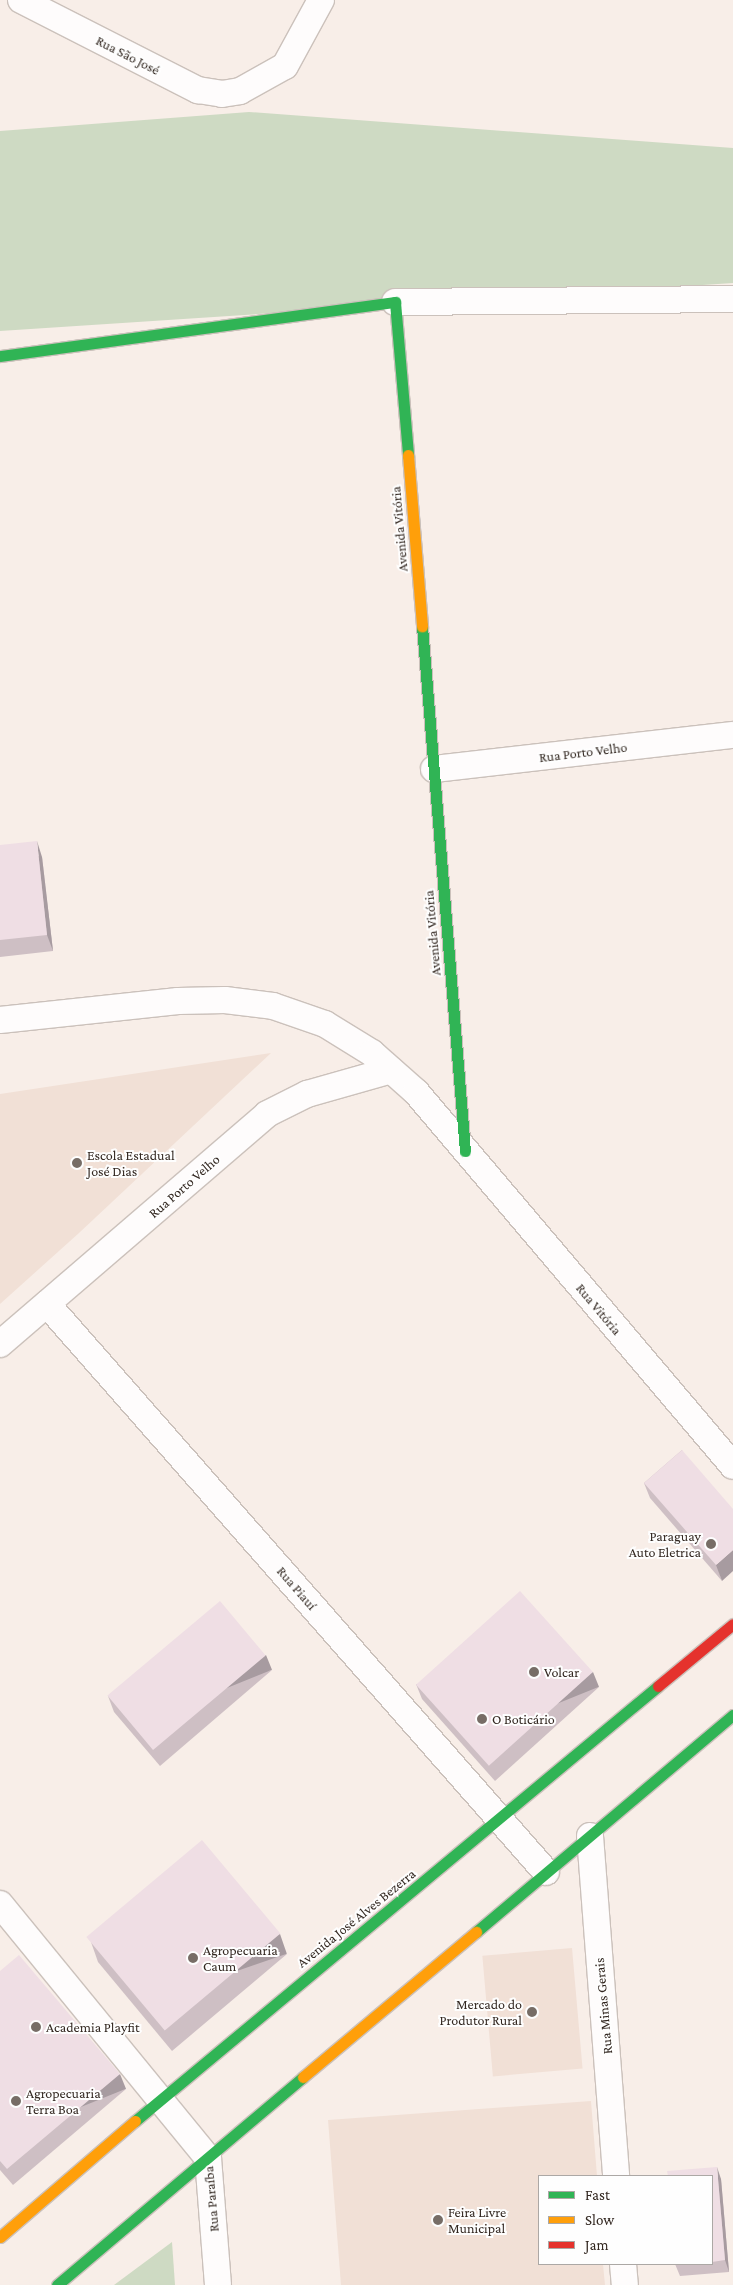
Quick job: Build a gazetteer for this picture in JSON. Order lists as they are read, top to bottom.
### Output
{
  "streets": {
    "street": [
      "Rua São José",
      "Avenida Vitória",
      "Rua Porto Velho",
      "Rua Vitória",
      "Rua Piauí",
      "Avenida José Alves Bezerra",
      "Rua Minas Gerais",
      "Rua Paraíba"
    ]
  },
  "crossings": [
    ["Avenida Vitória", "Rua Porto Velho"],
    ["Avenida Vitória", "Rua Vitória"],
    ["Rua Porto Velho", "Rua Vitória"],
    ["Rua Porto Velho", "Rua Piauí"],
    ["Rua Piauí", "Avenida José Alves Bezerra"],
    ["Avenida José Alves Bezerra", "Rua Paraíba"]
  ],
  "places": [
    "Escola Estadual José Dias",
    "Paraguay Auto Eletrica",
    "Volcar",
    "O Boticário",
    "Agropecuaria Caum",
    "Mercado do Produtor Rural",
    "Academia Playfit",
    "Agropecuaria Terra Boa",
    "Feira Livre Municipal"
  ],
  "legend": ["Fast", "Slow", "Jam"]
}
